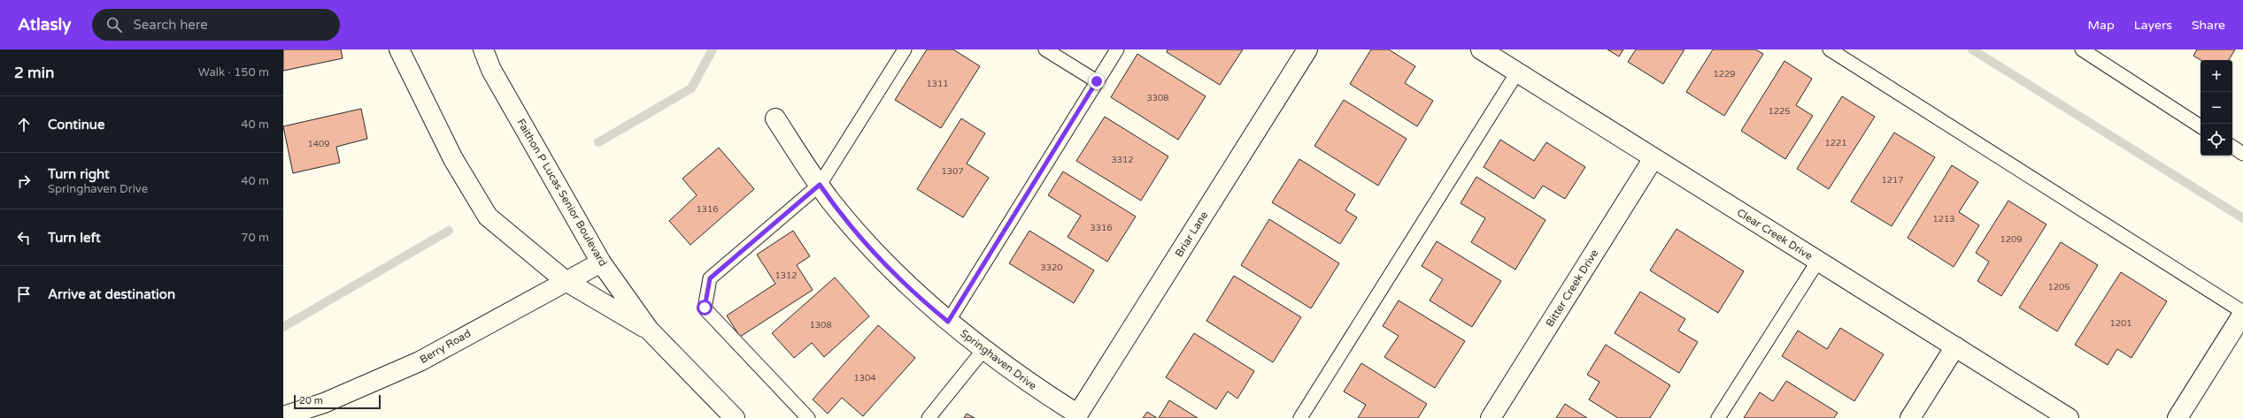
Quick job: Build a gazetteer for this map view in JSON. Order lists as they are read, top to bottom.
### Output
{
  "streets": {
    "street": [
      "Faithon P Lucas Senior Boulevard",
      "Briar Lane",
      "Clear Creek Drive",
      "Bitter Creek Drive",
      "Berry Road",
      "Springhaven Drive"
    ]
  },
  "crossings": [
    ["Faithon P Lucas Senior Boulevard", "Berry Road"],
    ["Briar Lane", "Springhaven Drive"],
    ["Clear Creek Drive", "Bitter Creek Drive"]
  ],
  "house_numbers": [
    "1229",
    "1311",
    "3308",
    "1225",
    "1221",
    "1409",
    "3312",
    "1307",
    "1217",
    "1316",
    "1213",
    "3316",
    "1209",
    "3320",
    "1312",
    "1205",
    "1201",
    "1308",
    "1304"
  ],
  "scale_bar": "20 m",
  "page": {
    "header": "Atlasly",
    "search": "Search here",
    "nav": ["Map", "Layers", "Share"],
    "heading": ["2 min", "Walk · 150 m"],
    "map_buttons": ["+", "−"],
    "list": [
      ["Continue", "40 m"],
      ["Turn right", "Springhaven Drive", "40 m"],
      ["Turn left", "70 m"],
      "Arrive at destination"
    ],
    "scale": "20 m"
  }
}
